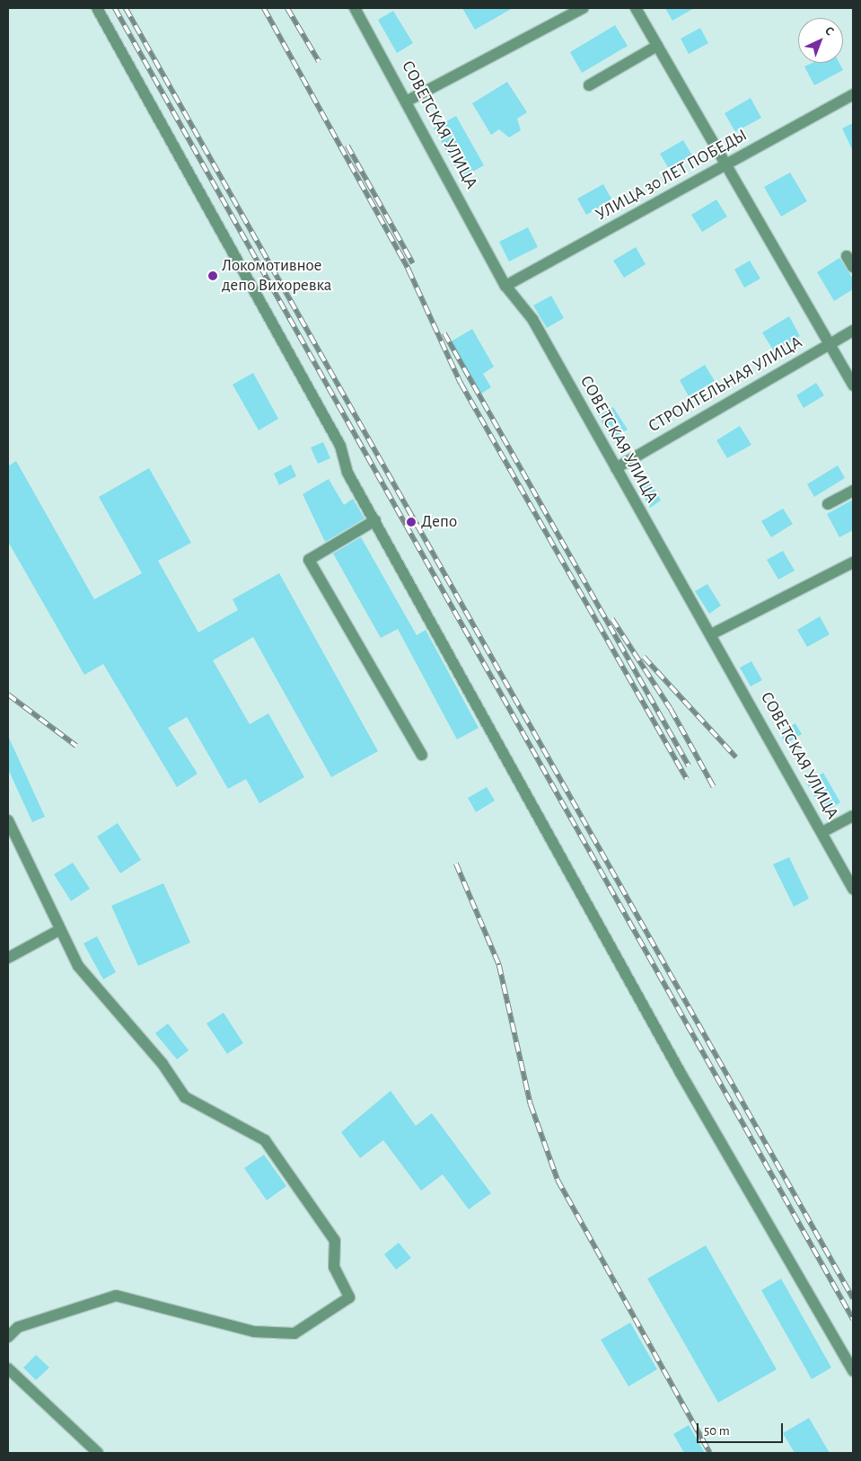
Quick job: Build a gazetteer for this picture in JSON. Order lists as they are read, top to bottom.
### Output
{
  "streets": {
    "street": ["СОВЕТСКАЯ УЛИЦА", "УЛИЦА 30 ЛЕТ ПОБЕДЫ", "СТРОИТЕЛЬНАЯ УЛИЦА"]
  },
  "crossings": [
    ["СОВЕТСКАЯ УЛИЦА", "УЛИЦА 30 ЛЕТ ПОБЕДЫ"],
    ["СОВЕТСКАЯ УЛИЦА", "СТРОИТЕЛЬНАЯ УЛИЦА"]
  ],
  "places": ["Локомотивное депо Вихоревка", "Депо"],
  "scale_bar": "50 m",
  "north": "top right"
}
